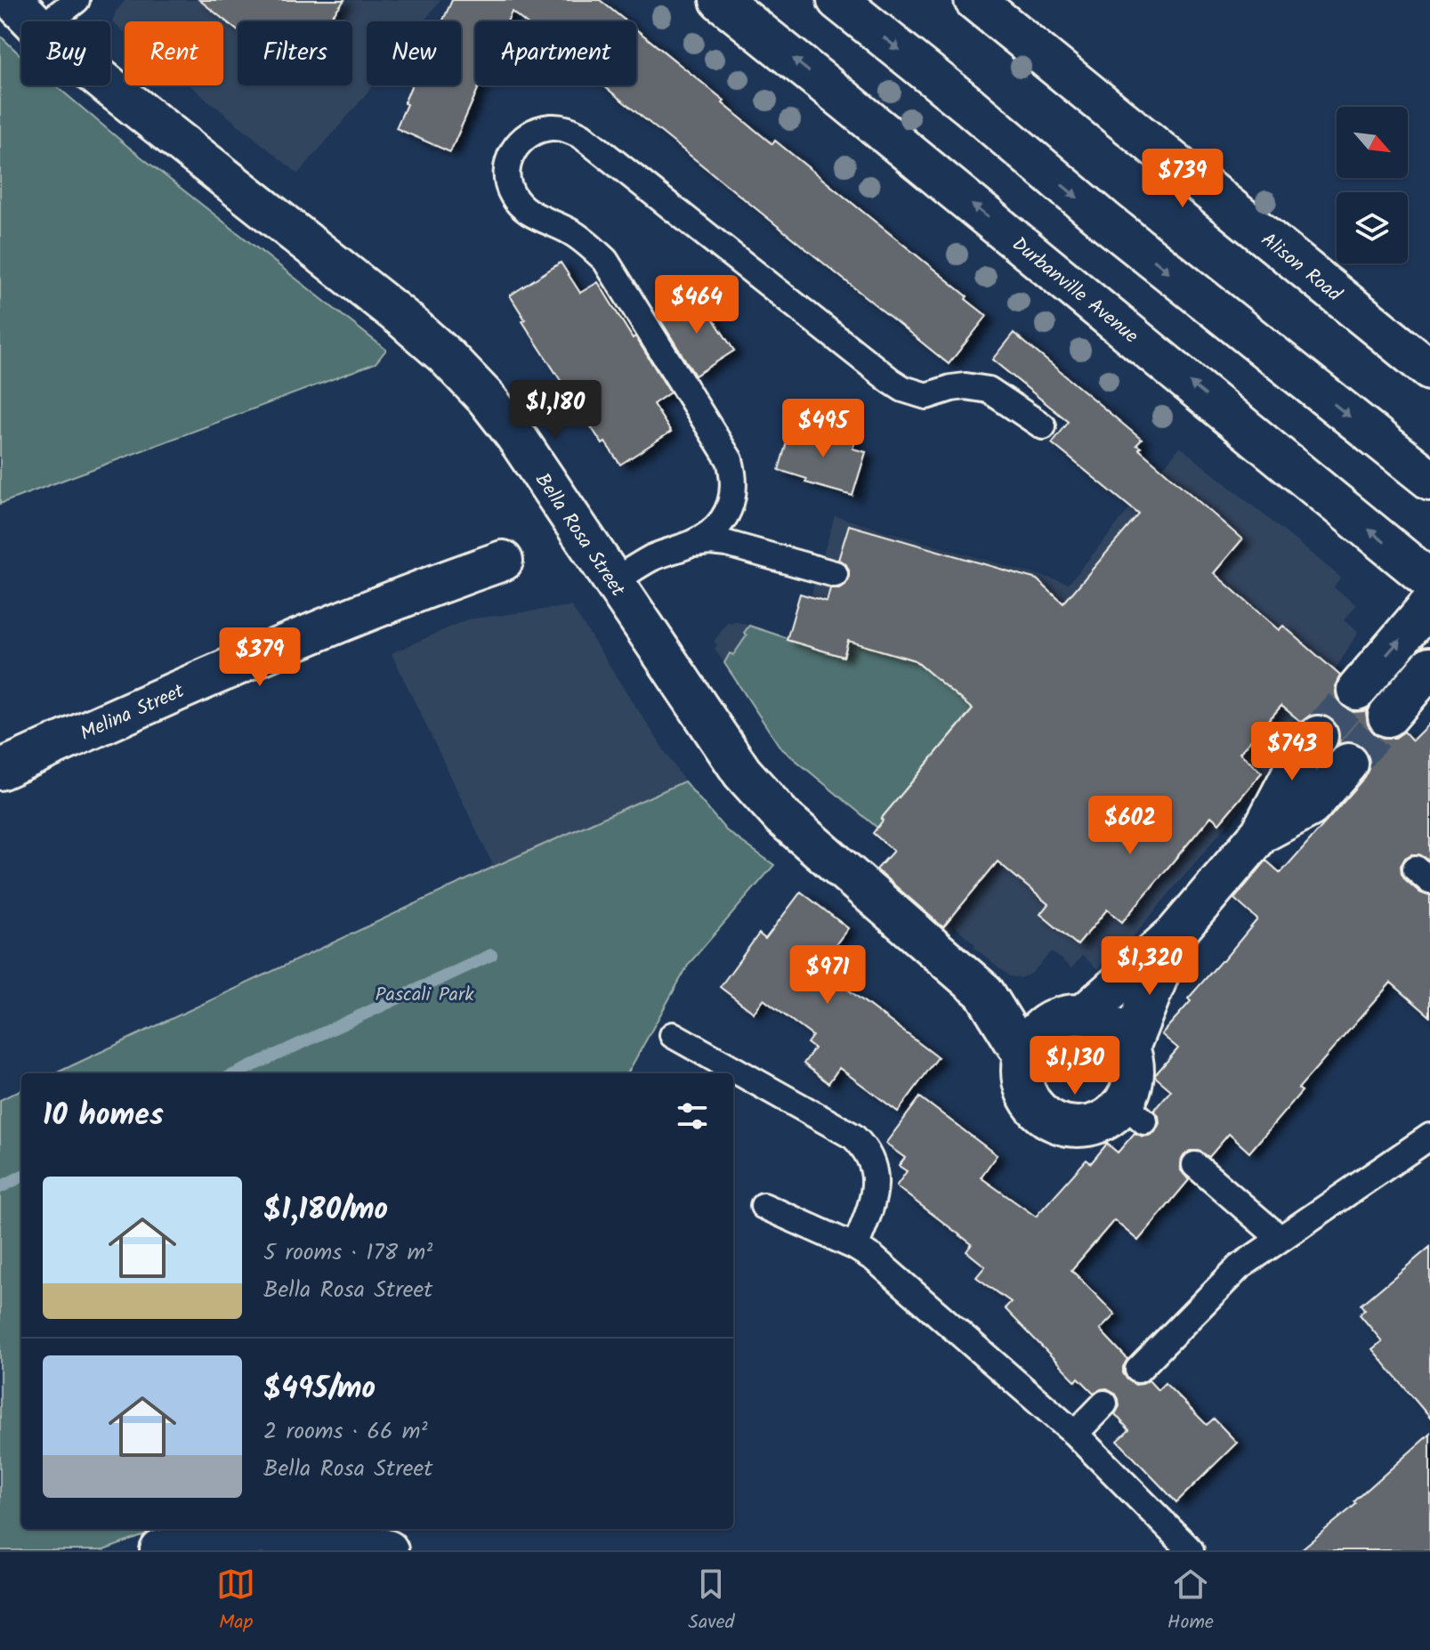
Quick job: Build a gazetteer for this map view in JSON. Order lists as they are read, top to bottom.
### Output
{
  "streets": {
    "street": [
      "Alison Road",
      "Durbanville Avenue",
      "Bella Rosa Street",
      "Melina Street"
    ]
  },
  "parks": ["Pascali Park"],
  "north": "bottom right",
  "page": {
    "chip": [
      "Buy",
      "Rent",
      "Filters",
      "New",
      "Apartment"
    ],
    "price": [
      "$739",
      "$464",
      "$1,180",
      "$495",
      "$379",
      "$743",
      "$602",
      "$1,320",
      "$971",
      "$1,130"
    ],
    "heading": "10 homes",
    "list": [
      {
        "name": "$1,180/mo",
        "note": "5 rooms · 178 m² · Bella Rosa Street"
      },
      {
        "name": "$495/mo",
        "note": "2 rooms · 66 m² · Bella Rosa Street"
      }
    ],
    "tabs": ["Map", "Saved", "Home"]
  }
}
